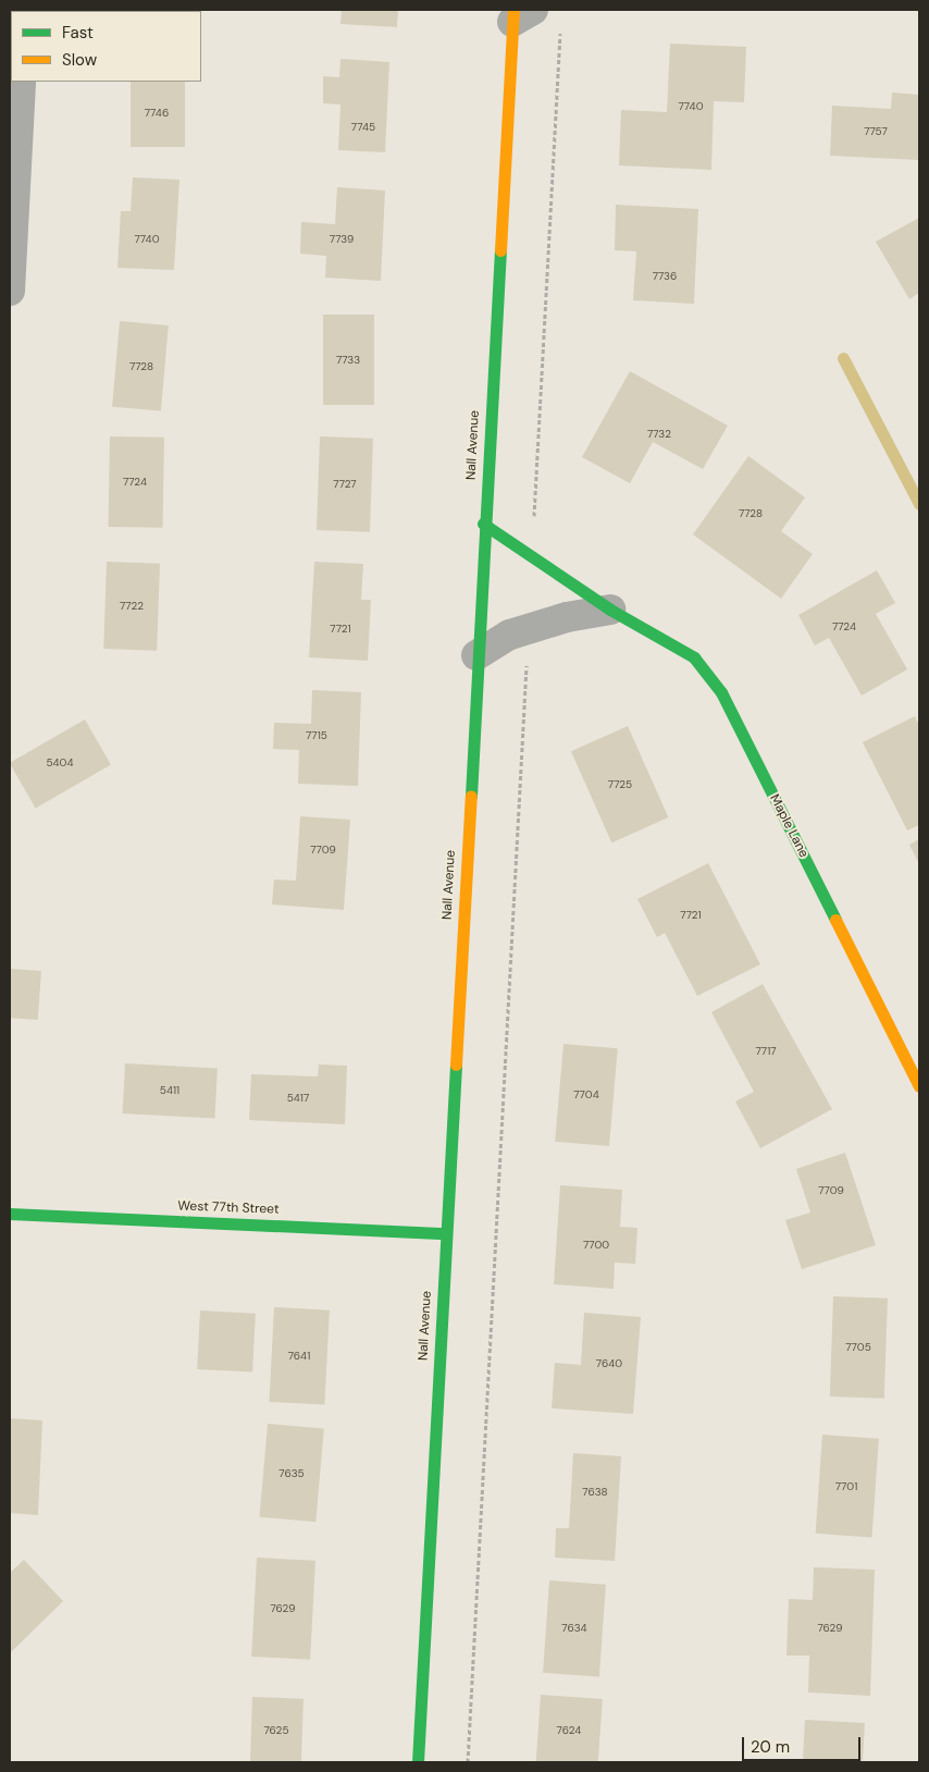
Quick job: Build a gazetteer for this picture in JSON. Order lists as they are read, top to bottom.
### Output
{
  "streets": {
    "main road": ["Nall Avenue", "Maple Lane", "West 77th Street"]
  },
  "crossings": [
    ["Nall Avenue", "Maple Lane"],
    ["Nall Avenue", "West 77th Street"]
  ],
  "house_numbers": [
    "7740",
    "7746",
    "7745",
    "7757",
    "7740",
    "7739",
    "7736",
    "7733",
    "7728",
    "7732",
    "7724",
    "7727",
    "7728",
    "7722",
    "7724",
    "7721",
    "7715",
    "5404",
    "7725",
    "7709",
    "7721",
    "7717",
    "5411",
    "7704",
    "5417",
    "7709",
    "7700",
    "7705",
    "7641",
    "7640",
    "7635",
    "7701",
    "7638",
    "7629",
    "7634",
    "7629",
    "7625",
    "7624"
  ],
  "legend": ["Fast", "Slow"],
  "scale_bar": "20 m"
}
